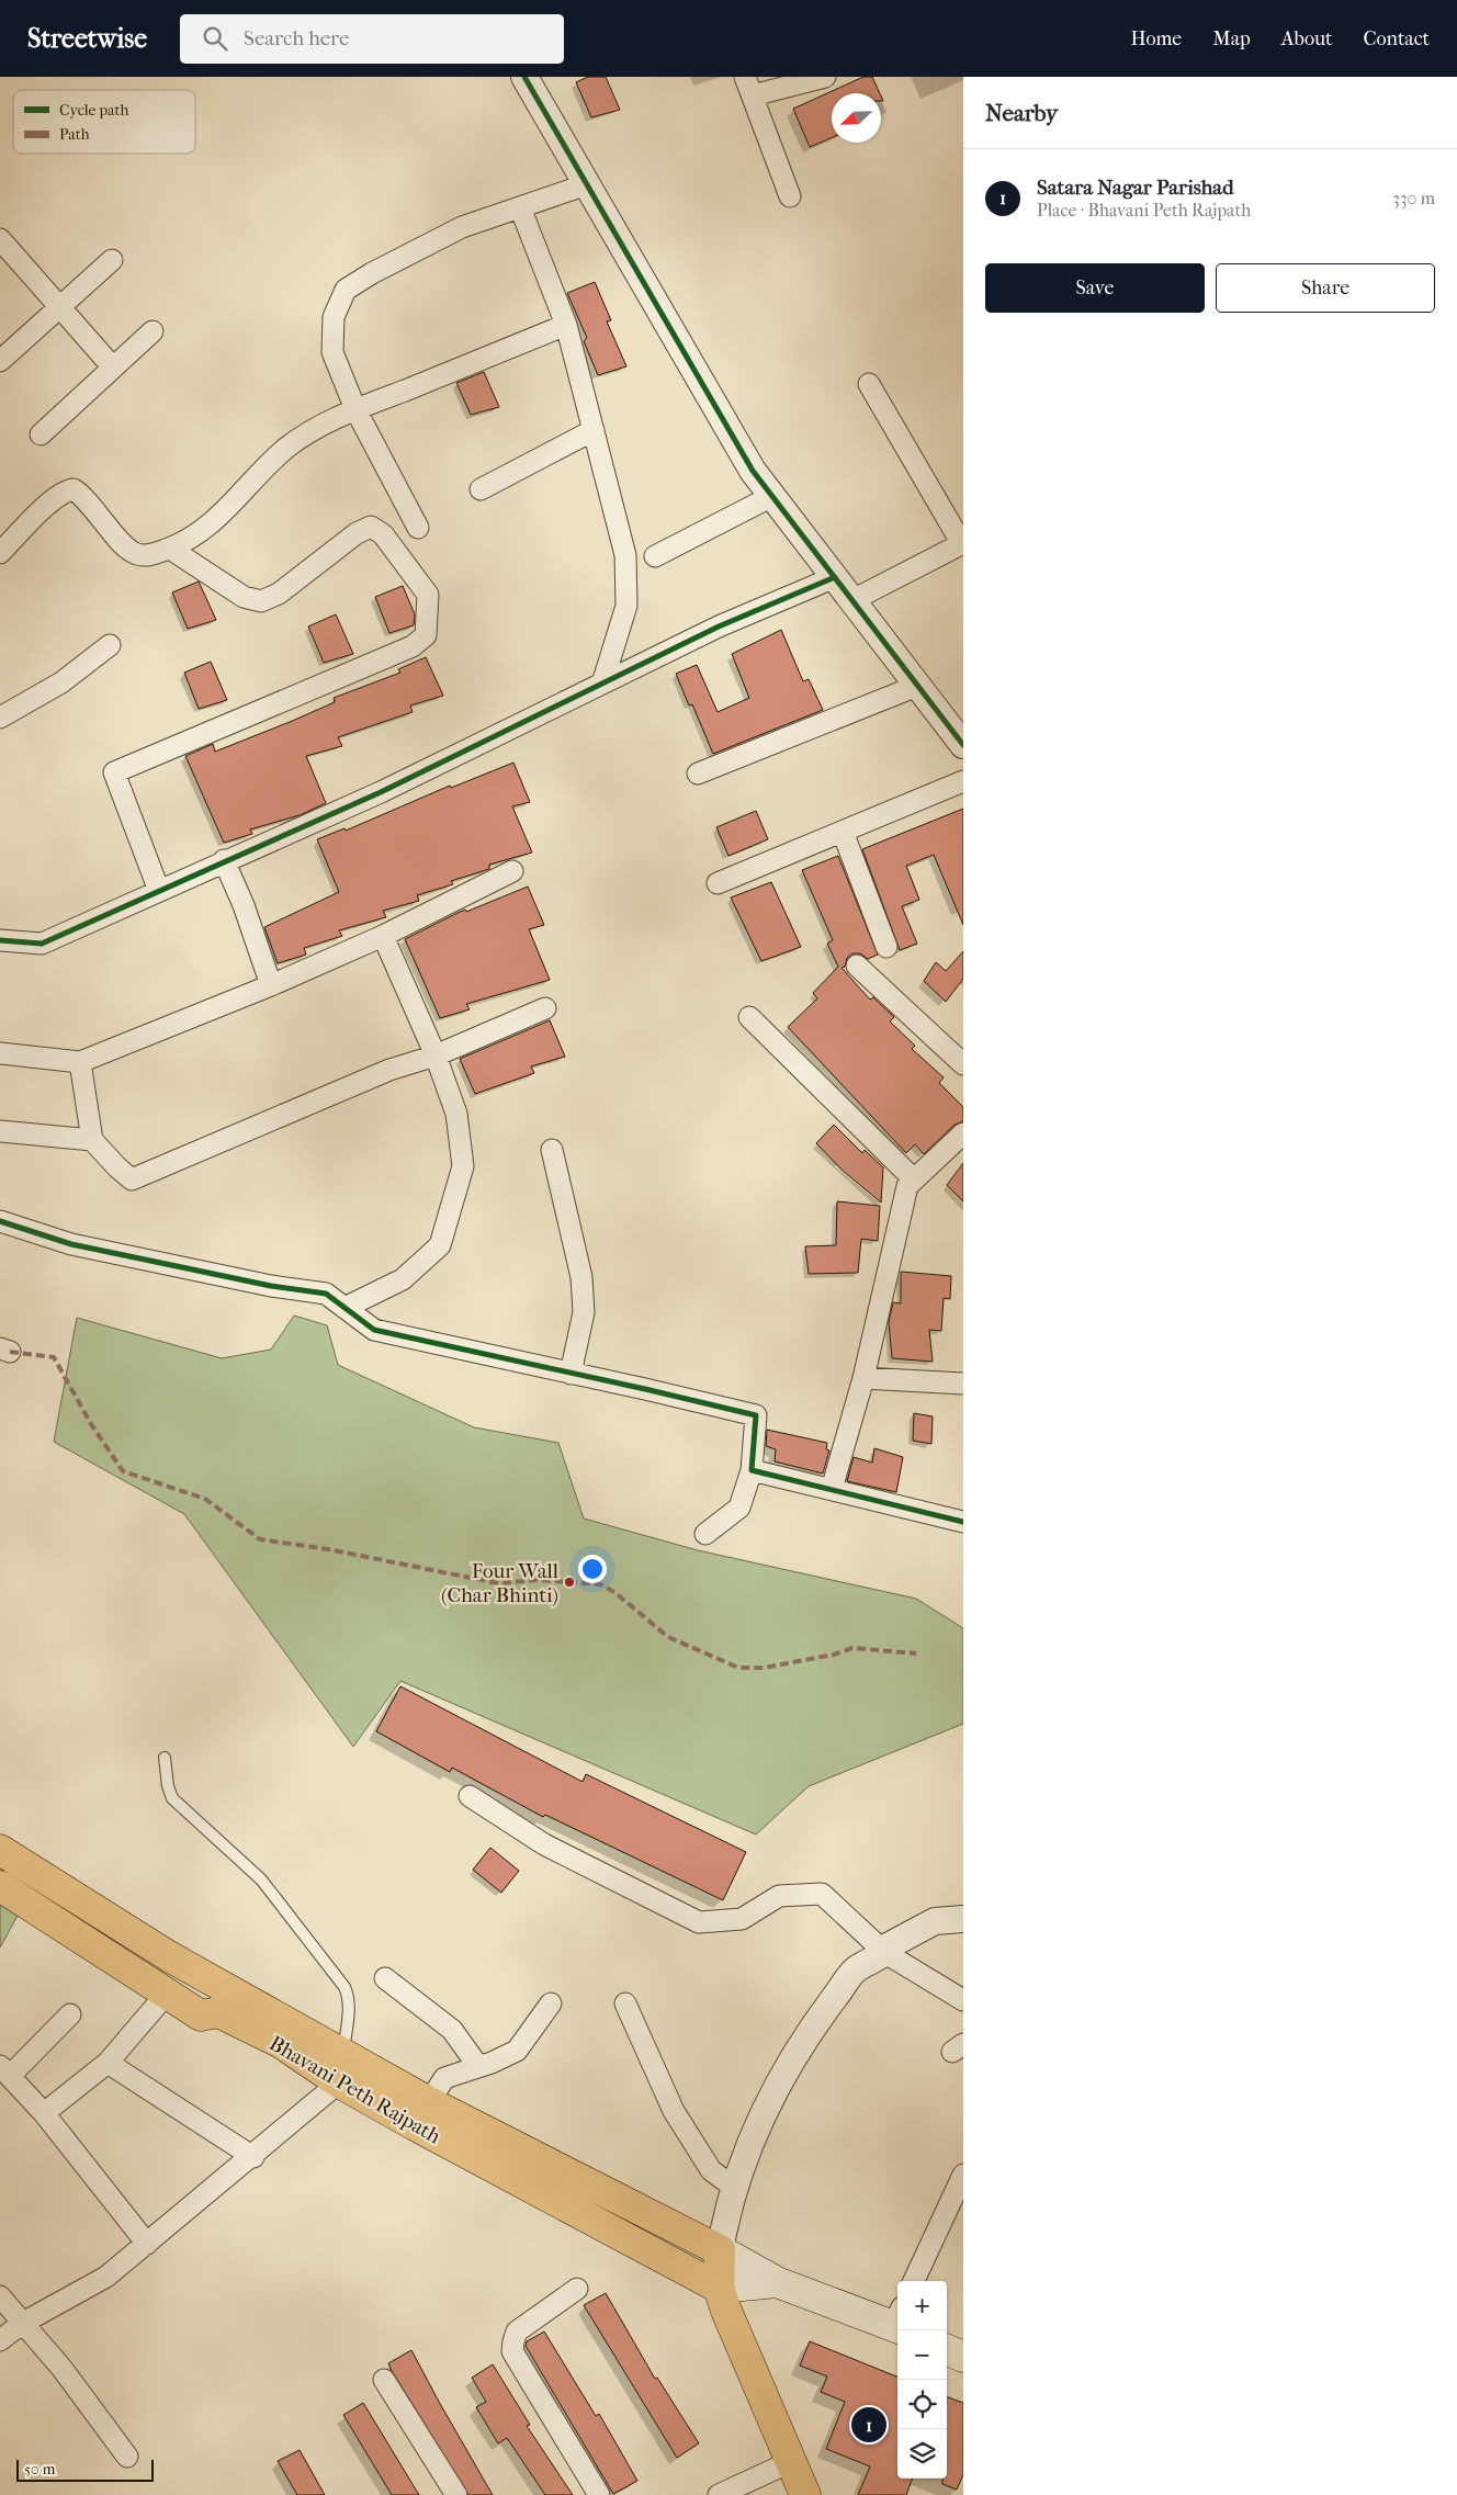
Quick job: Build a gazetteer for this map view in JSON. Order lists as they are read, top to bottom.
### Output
{
  "streets": {
    "main road": ["Bhavani Peth Rajpath"]
  },
  "places": ["Four Wall (Char Bhinti)"],
  "legend": ["Cycle path", "Path"],
  "scale_bar": "50 m",
  "north": "bottom left",
  "page": {
    "header": "Streetwise",
    "search": "Search here",
    "nav": [
      "Home",
      "Map",
      "About",
      "Contact"
    ],
    "heading": "Nearby",
    "list": [
      {
        "mark": "1",
        "name": "Satara Nagar Parishad",
        "note": "Place · Bhavani Peth Rajpath",
        "value": "330 m"
      }
    ],
    "buttons": ["Save", "Share"],
    "map_buttons": ["+", "−"],
    "pins": "1",
    "scale": "50 m"
  }
}
